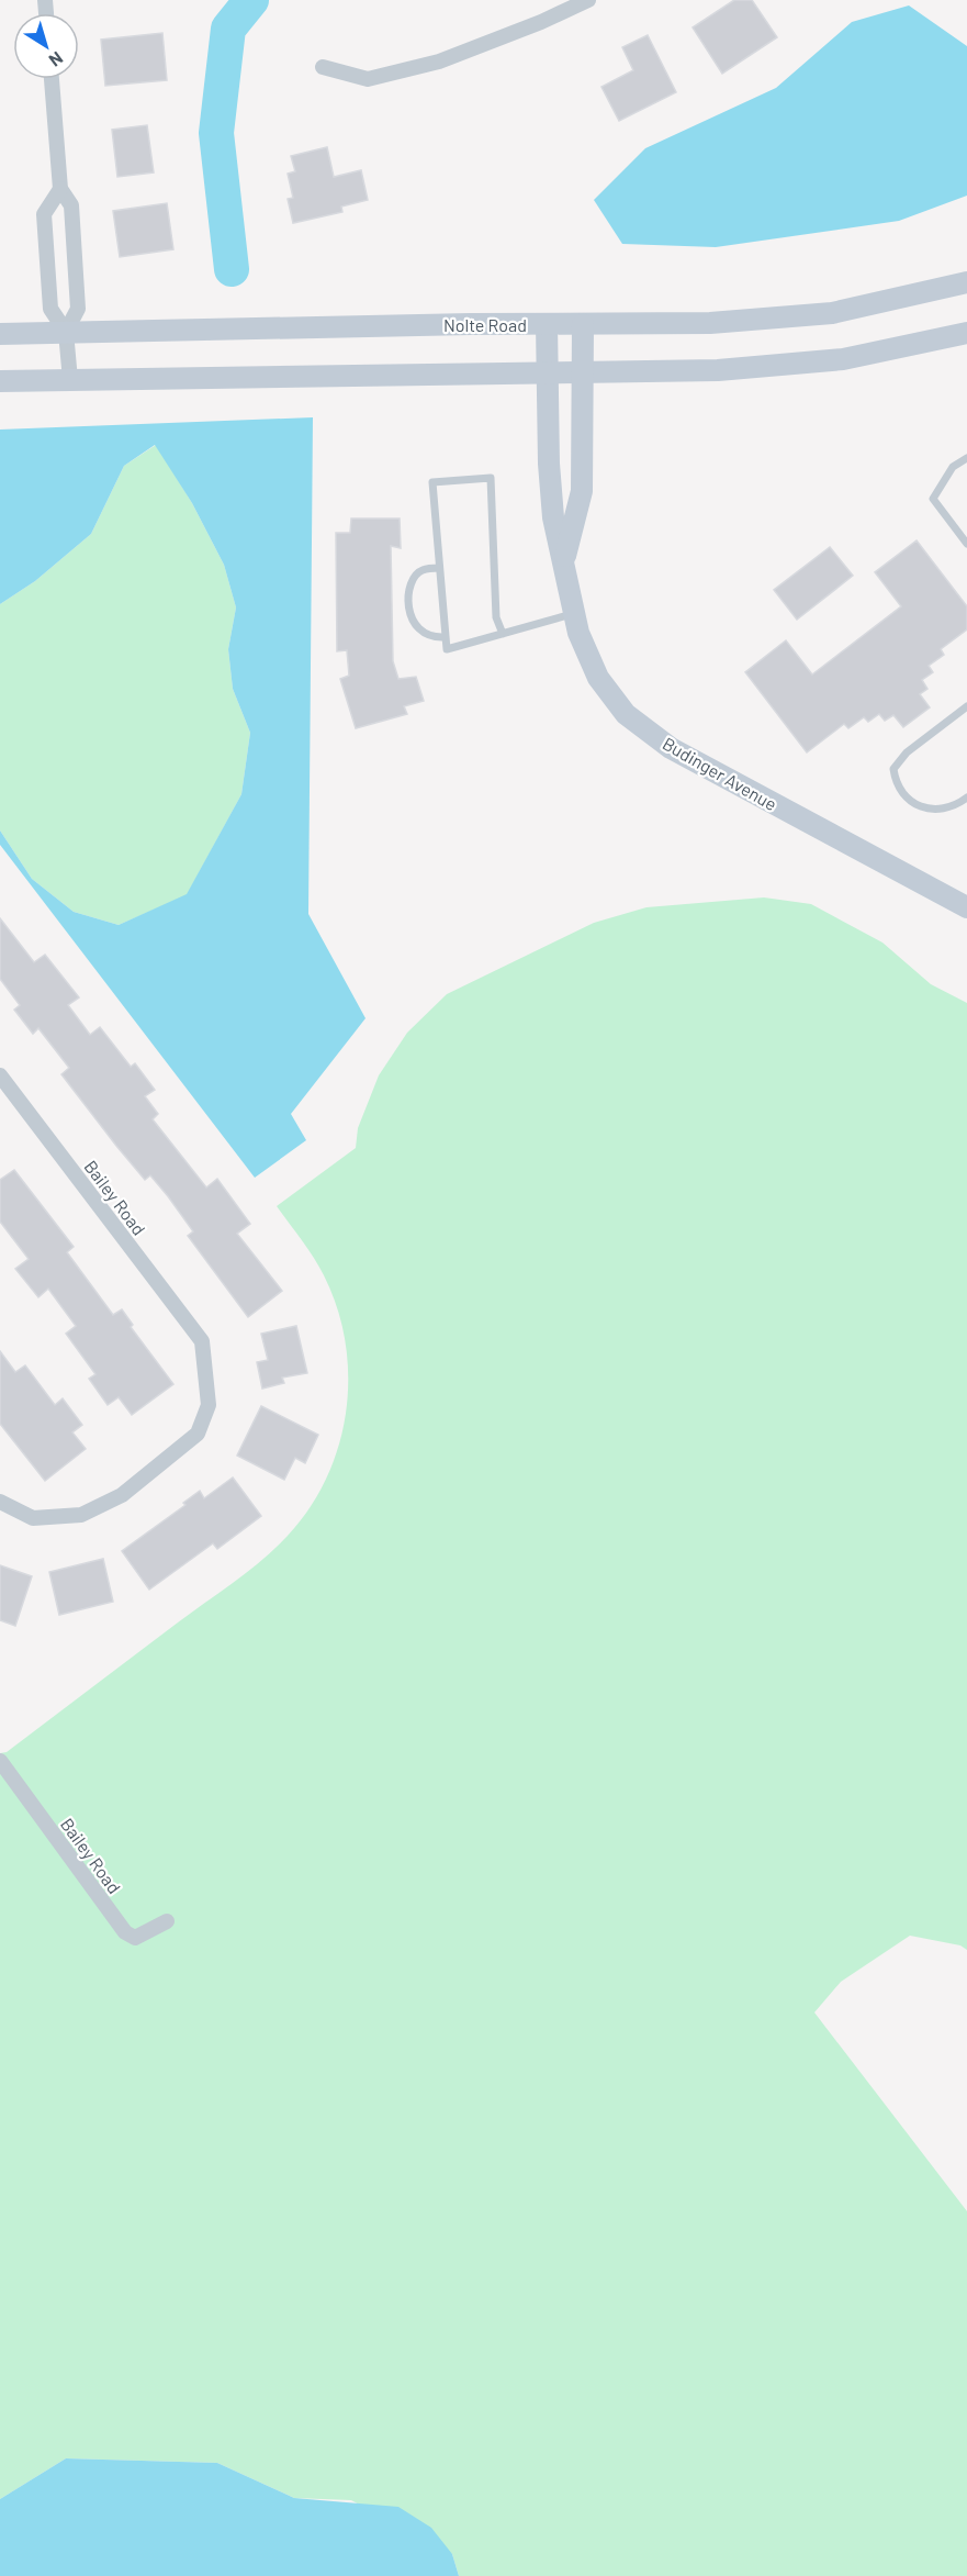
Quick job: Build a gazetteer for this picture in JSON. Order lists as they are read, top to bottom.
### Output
{
  "streets": {
    "street": ["Nolte Road", "Budinger Avenue", "Bailey Road"]
  },
  "crossings": [
    ["Nolte Road", "Budinger Avenue"]
  ],
  "north": "bottom right"
}
